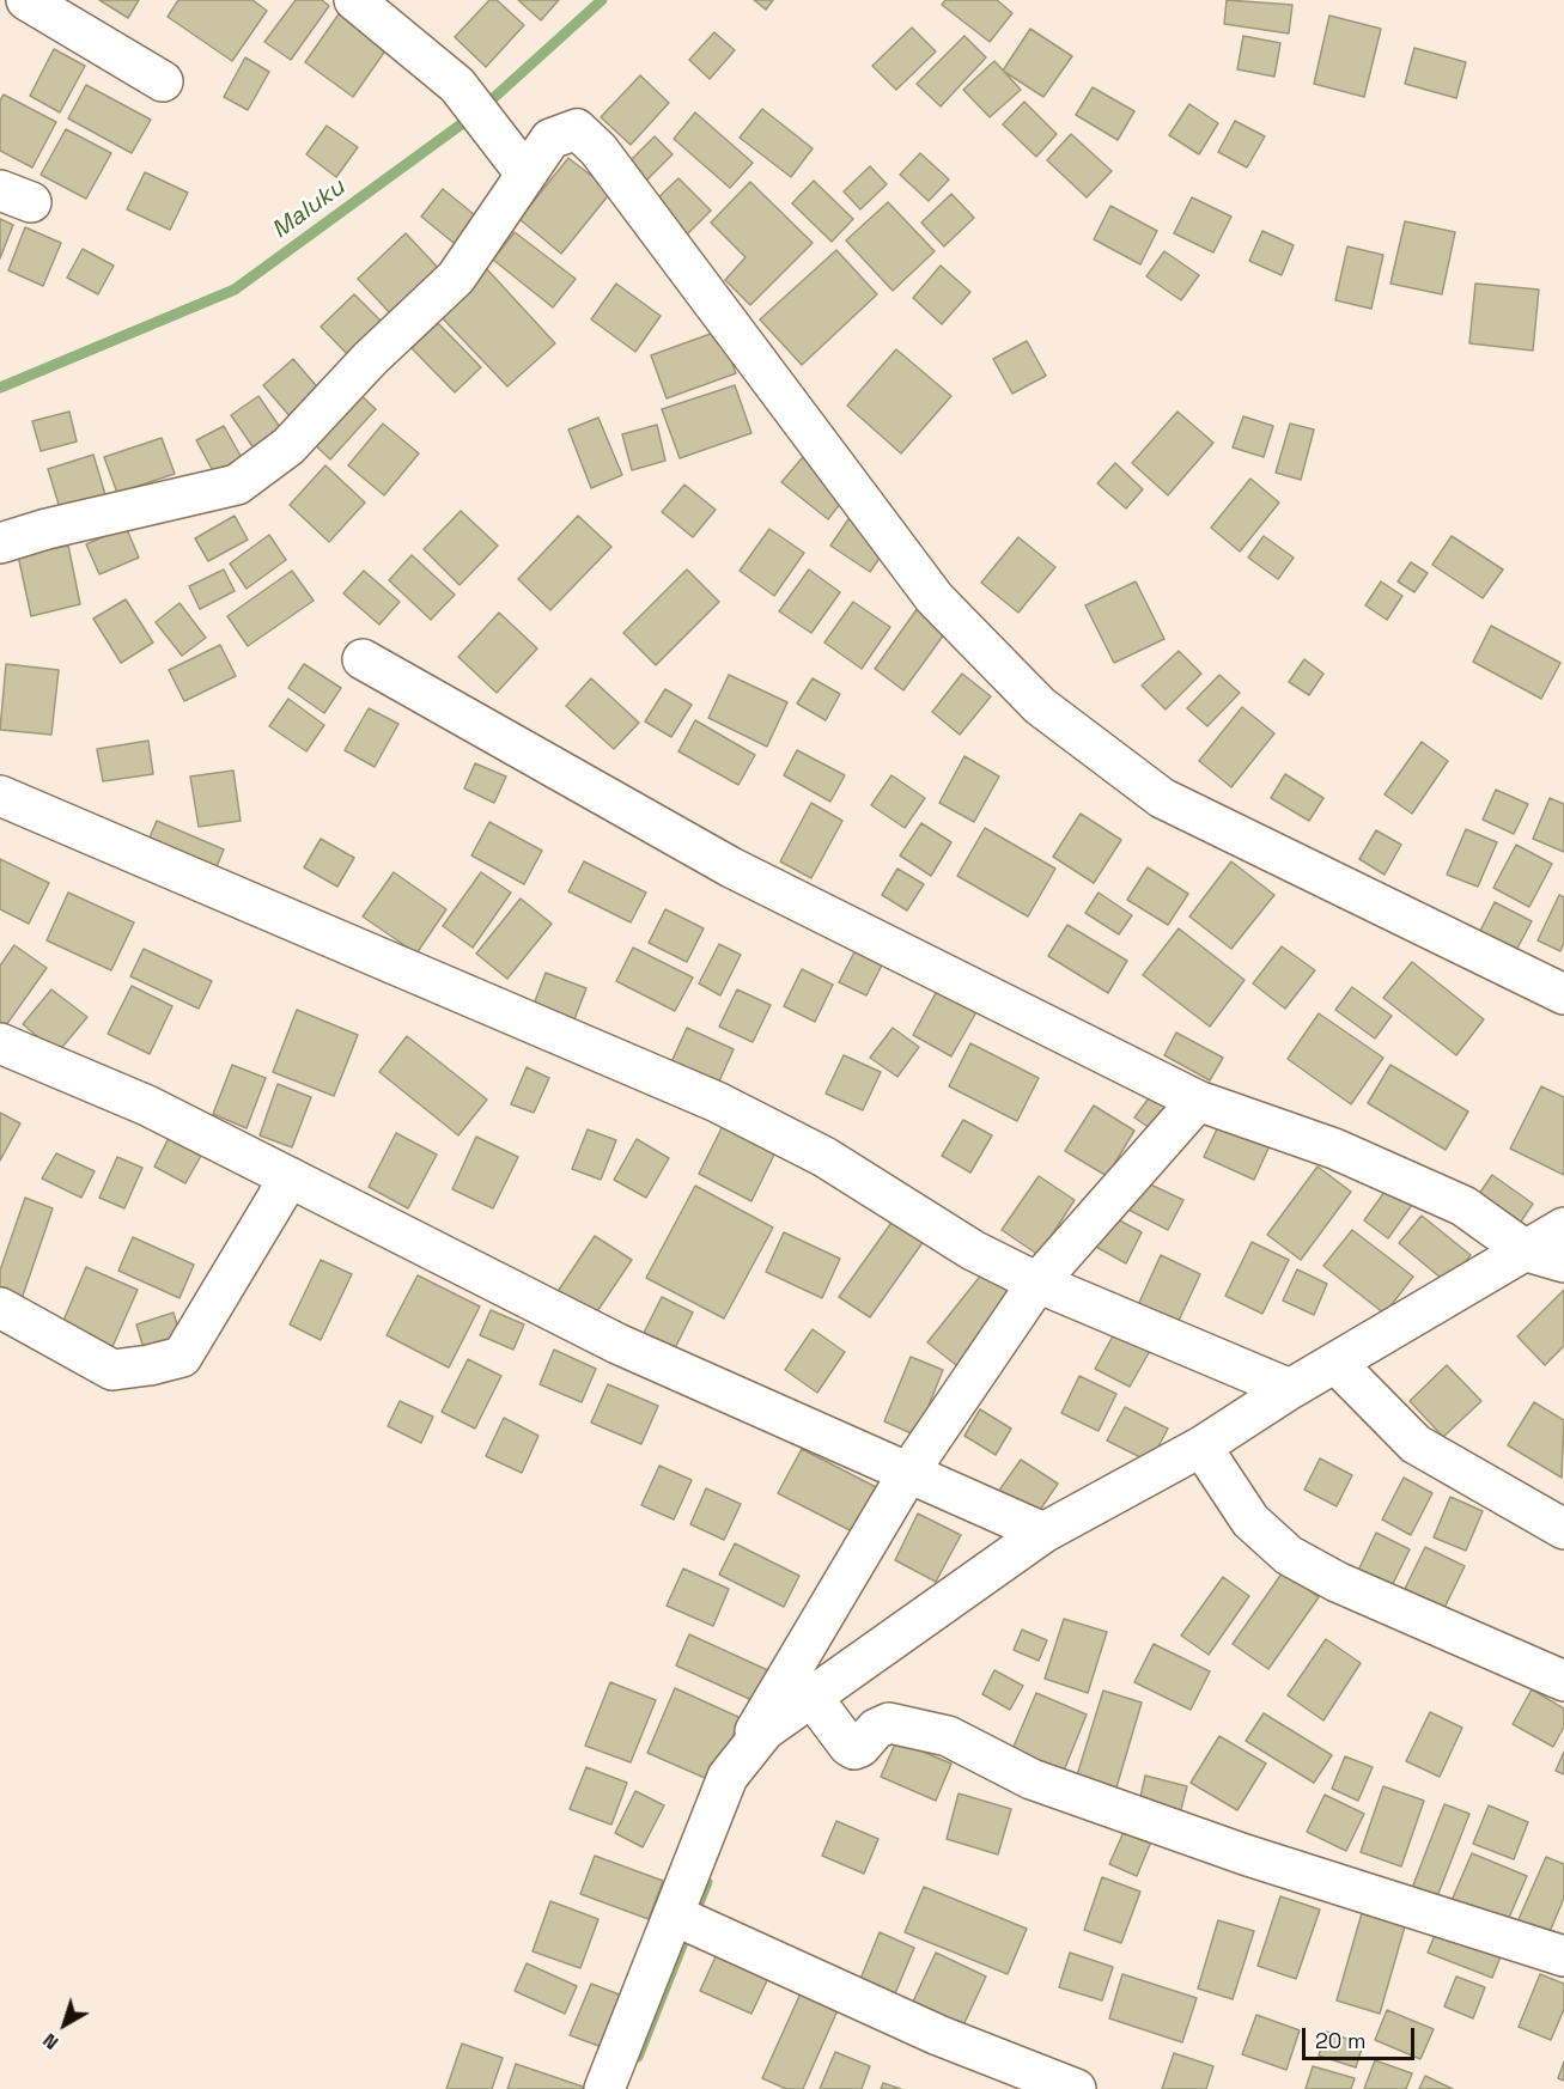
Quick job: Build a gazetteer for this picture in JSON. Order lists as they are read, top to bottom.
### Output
{
  "water": ["Maluku"],
  "scale_bar": "20 m",
  "north": "bottom left"
}
